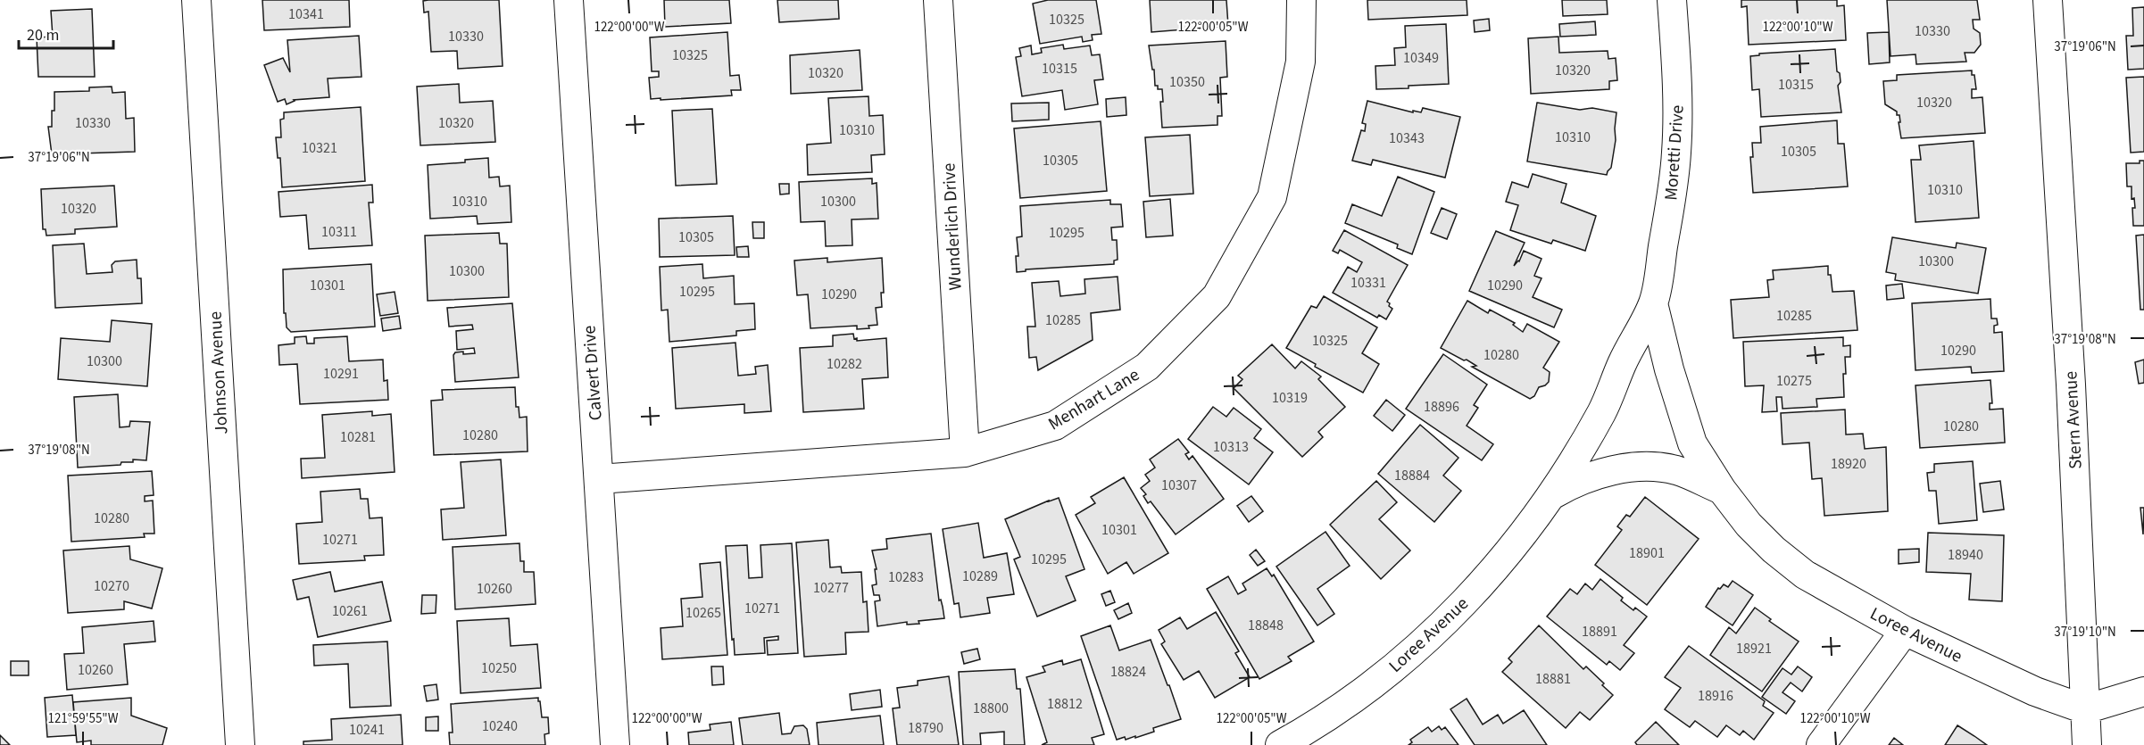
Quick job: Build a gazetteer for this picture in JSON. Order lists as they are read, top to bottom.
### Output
{
  "streets": {
    "street": [
      "Moretti Drive",
      "Wunderlich Drive",
      "Johnson Avenue",
      "Calvert Drive",
      "Menhart Lane",
      "Stern Avenue",
      "Loree Avenue"
    ]
  },
  "crossings": [
    ["Moretti Drive", "Loree Avenue"],
    ["Wunderlich Drive", "Menhart Lane"],
    ["Calvert Drive", "Menhart Lane"],
    ["Stern Avenue", "Loree Avenue"]
  ],
  "house_numbers": [
    "10341",
    "10325",
    "10330",
    "10330",
    "10325",
    "10349",
    "10315",
    "10320",
    "10320",
    "10350",
    "10315",
    "10320",
    "10330",
    "10320",
    "10310",
    "10310",
    "10343",
    "10321",
    "10305",
    "10305",
    "10310",
    "10310",
    "10300",
    "10320",
    "10311",
    "10295",
    "10305",
    "10300",
    "10300",
    "10331",
    "10301",
    "10290",
    "10295",
    "10290",
    "10285",
    "10285",
    "10325",
    "10290",
    "10280",
    "10300",
    "10282",
    "10291",
    "10275",
    "10319",
    "18896",
    "10280",
    "10280",
    "10281",
    "10313",
    "18920",
    "18884",
    "10307",
    "10280",
    "10301",
    "10271",
    "18901",
    "18940",
    "10295",
    "10289",
    "10283",
    "10270",
    "10277",
    "10260",
    "10271",
    "10261",
    "10265",
    "18848",
    "18891",
    "18921",
    "10250",
    "10260",
    "18824",
    "18881",
    "18916",
    "18812",
    "18800",
    "10240",
    "18790",
    "10241"
  ],
  "scale_bar": "20 m",
  "coordinates": [
    "122°00'00\"W",
    "122°00'05\"W",
    "122°00'10\"W",
    "37°19'06\"N",
    "37°19'08\"N",
    "37°19'10\"N",
    "121°59'55\"W"
  ]
}
